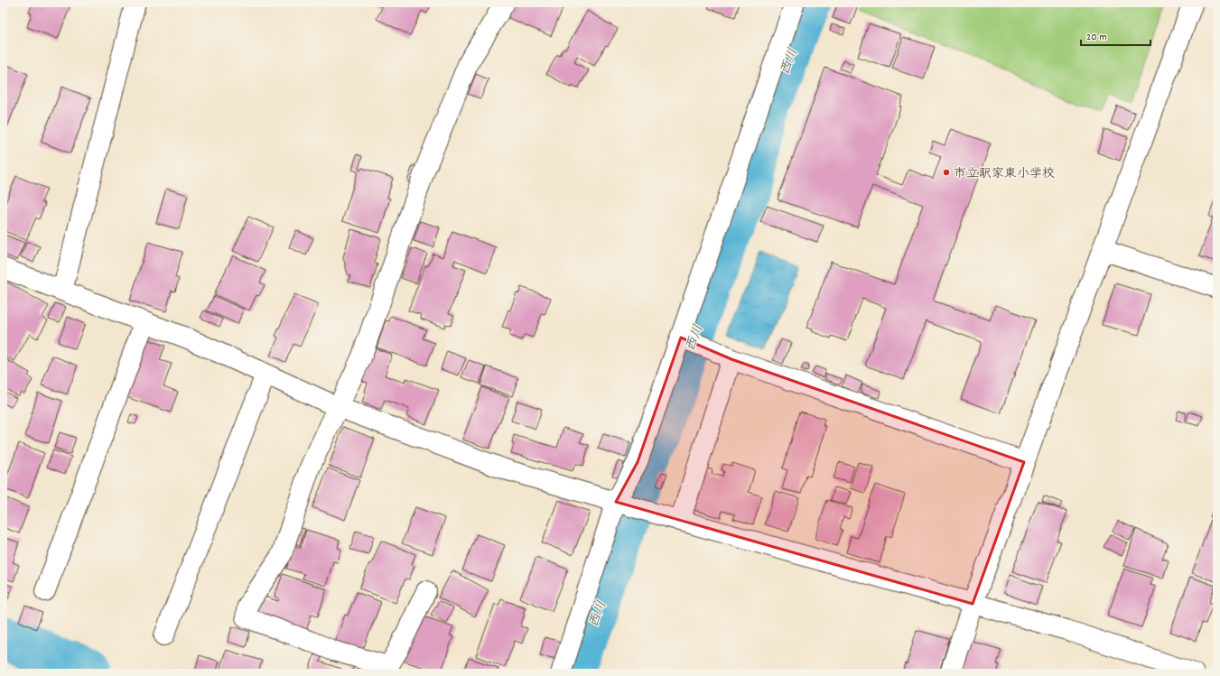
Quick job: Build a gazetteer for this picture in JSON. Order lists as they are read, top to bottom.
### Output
{
  "water": ["西川"],
  "places": ["市立駅家東小学校"],
  "scale_bar": "20 m"
}
